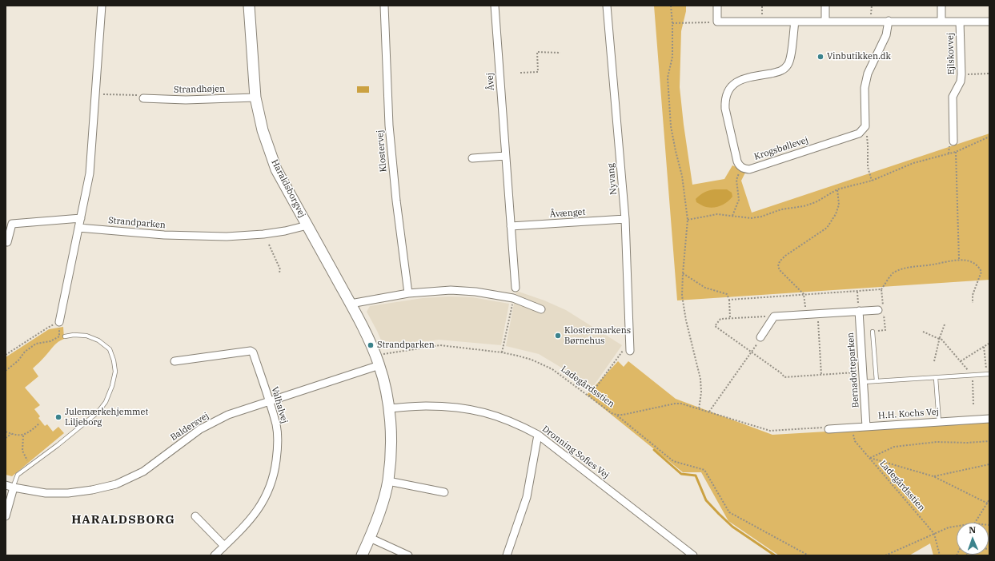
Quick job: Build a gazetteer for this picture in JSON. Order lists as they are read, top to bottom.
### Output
{
  "streets": {
    "street": [
      "Ejlskovvej",
      "Åvej",
      "Strandhøjen",
      "Krogsbøllevej",
      "Klostervej",
      "Nyvang",
      "Haraldsborgvej",
      "Åvænget",
      "Strandparken",
      "Bernadotteparken",
      "Valhalvej",
      "H.H. Kochs Vej",
      "Baldersvej",
      "Dronning Sofies Vej"
    ],
    "path": ["Ladegårdsstien"]
  },
  "crossings": [
    ["Åvej", "Åvænget"],
    ["Strandhøjen", "Haraldsborgvej"],
    ["Nyvang", "Åvænget"],
    ["Haraldsborgvej", "Strandparken"],
    ["Haraldsborgvej", "Ladegårdsstien"],
    ["Haraldsborgvej", "Baldersvej"],
    ["Haraldsborgvej", "Dronning Sofies Vej"],
    ["Bernadotteparken", "H.H. Kochs Vej"],
    ["Ladegårdsstien", "H.H. Kochs Vej"],
    ["Valhalvej", "Baldersvej"]
  ],
  "districts": ["HARALDSBORG"],
  "places": [
    "Vinbutikken.dk",
    "Klostermarkens Børnehus",
    "Strandparken",
    "Julemærkehjemmet Liljeborg"
  ],
  "north": "top"
}
